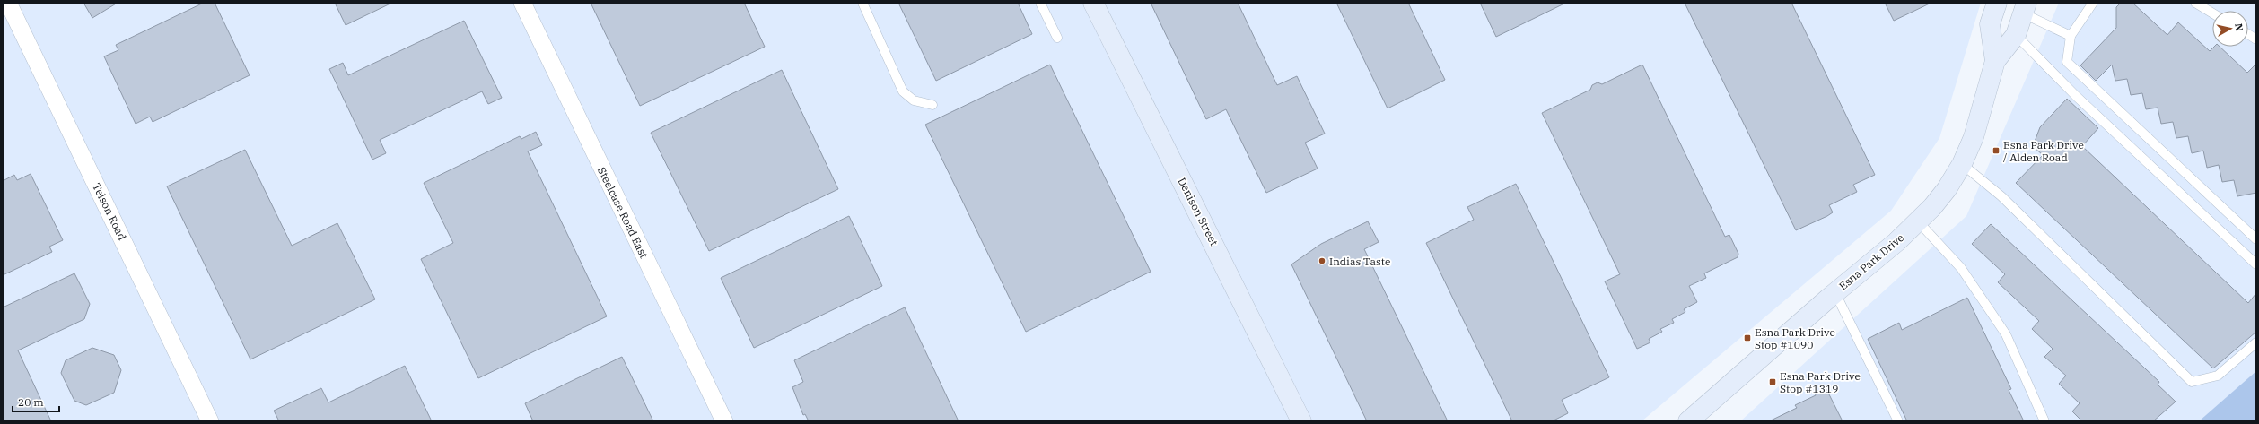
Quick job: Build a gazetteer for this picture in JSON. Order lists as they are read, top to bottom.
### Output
{
  "streets": {
    "street": [
      "Telson Road",
      "Denison Street",
      "Steelcase Road East",
      "Esna Park Drive"
    ]
  },
  "places": {
    "transit": ["Esna Park Drive / Alden Road", "Esna Park Drive Stop #1090", "Esna Park Drive Stop #1319"],
    "other": ["Indias Taste"]
  },
  "scale_bar": "20 m",
  "north": "right"
}
